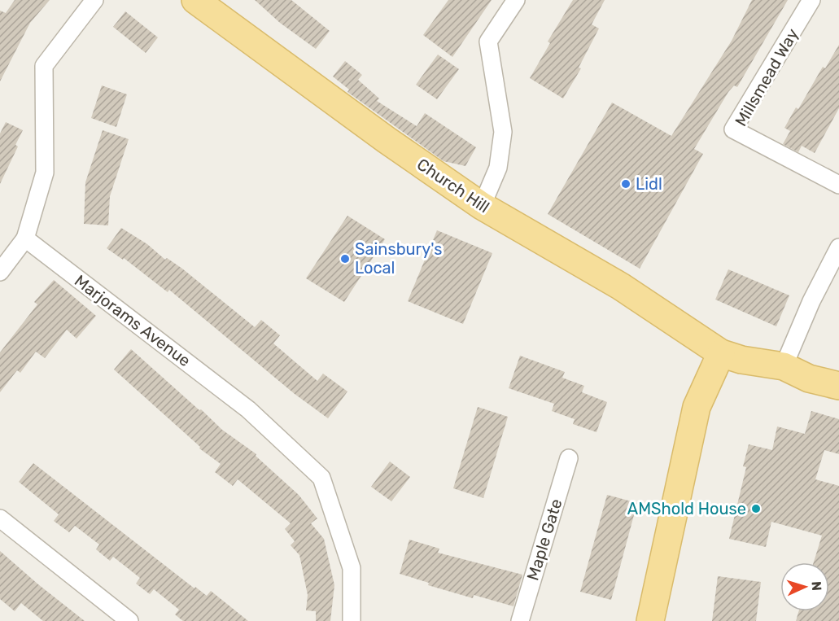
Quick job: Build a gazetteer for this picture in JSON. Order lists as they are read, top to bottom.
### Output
{
  "streets": {
    "main road": ["Church Hill"],
    "street": ["Millsmead Way", "Marjorams Avenue", "Maple Gate"]
  },
  "places": ["Lidl", "Sainsbury's Local", "AMShold House"],
  "north": "right"
}
